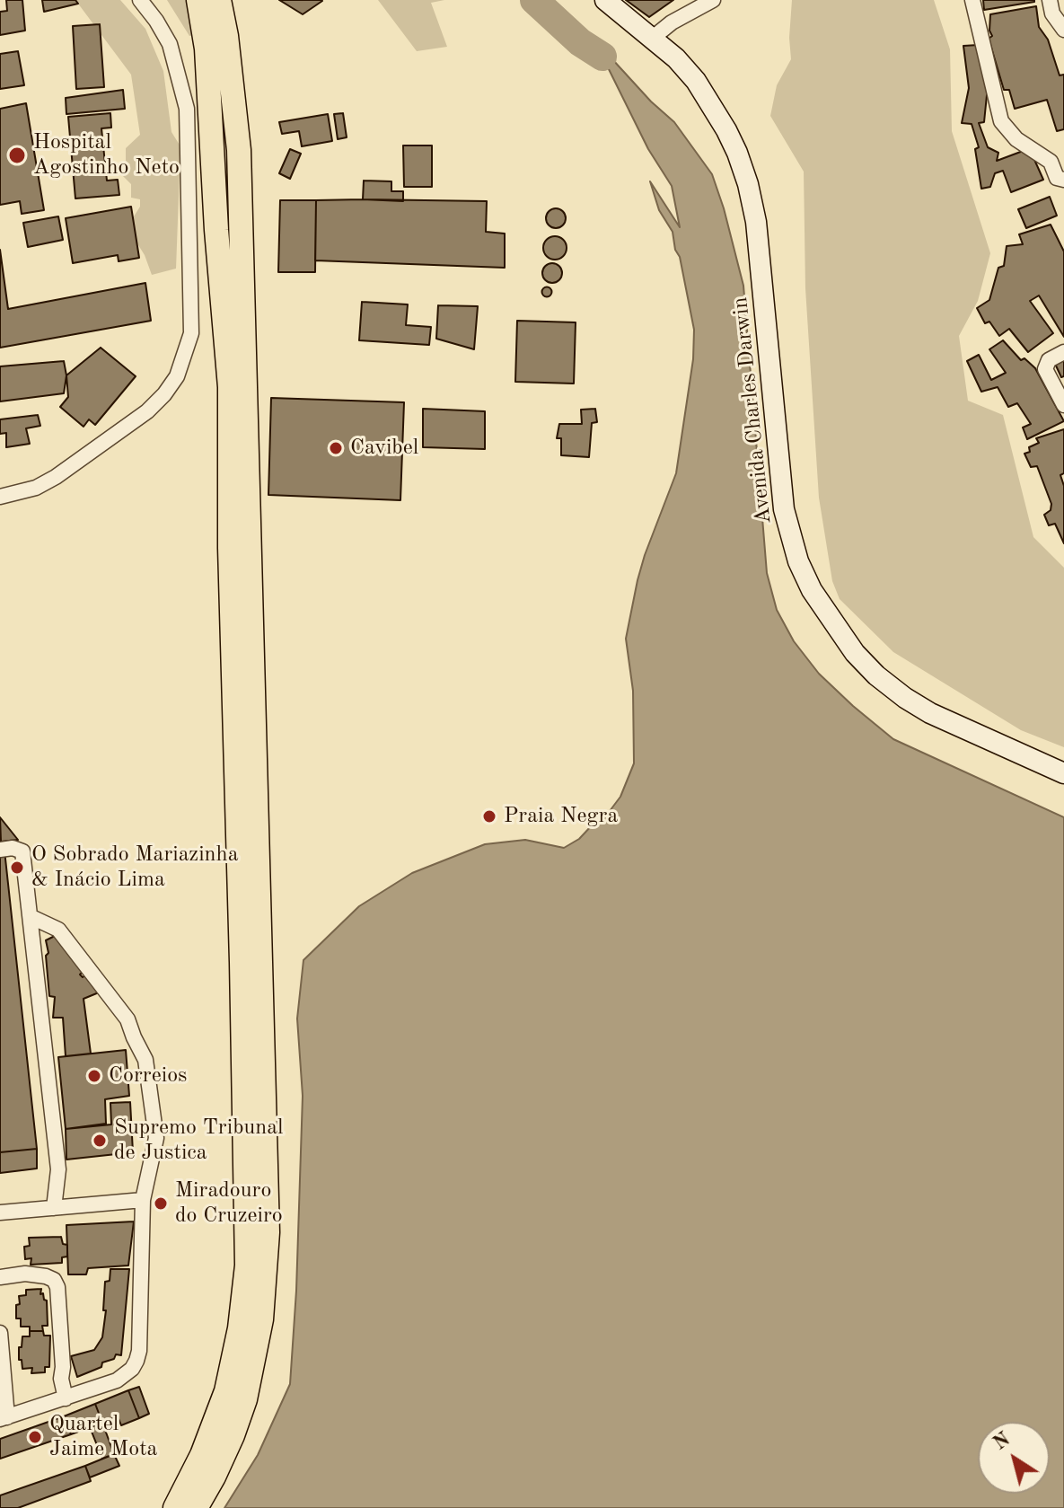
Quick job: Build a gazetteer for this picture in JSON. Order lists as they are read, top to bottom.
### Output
{
  "streets": {
    "main road": ["Avenida Charles Darwin"]
  },
  "places": [
    "Hospital Agostinho Neto",
    "Cavibel",
    "Praia Negra",
    "O Sobrado Mariazinha & Inácio Lima",
    "Correios",
    "Supremo Tribunal de Justica",
    "Miradouro do Cruzeiro",
    "Quartel Jaime Mota"
  ],
  "north": "top left"
}
